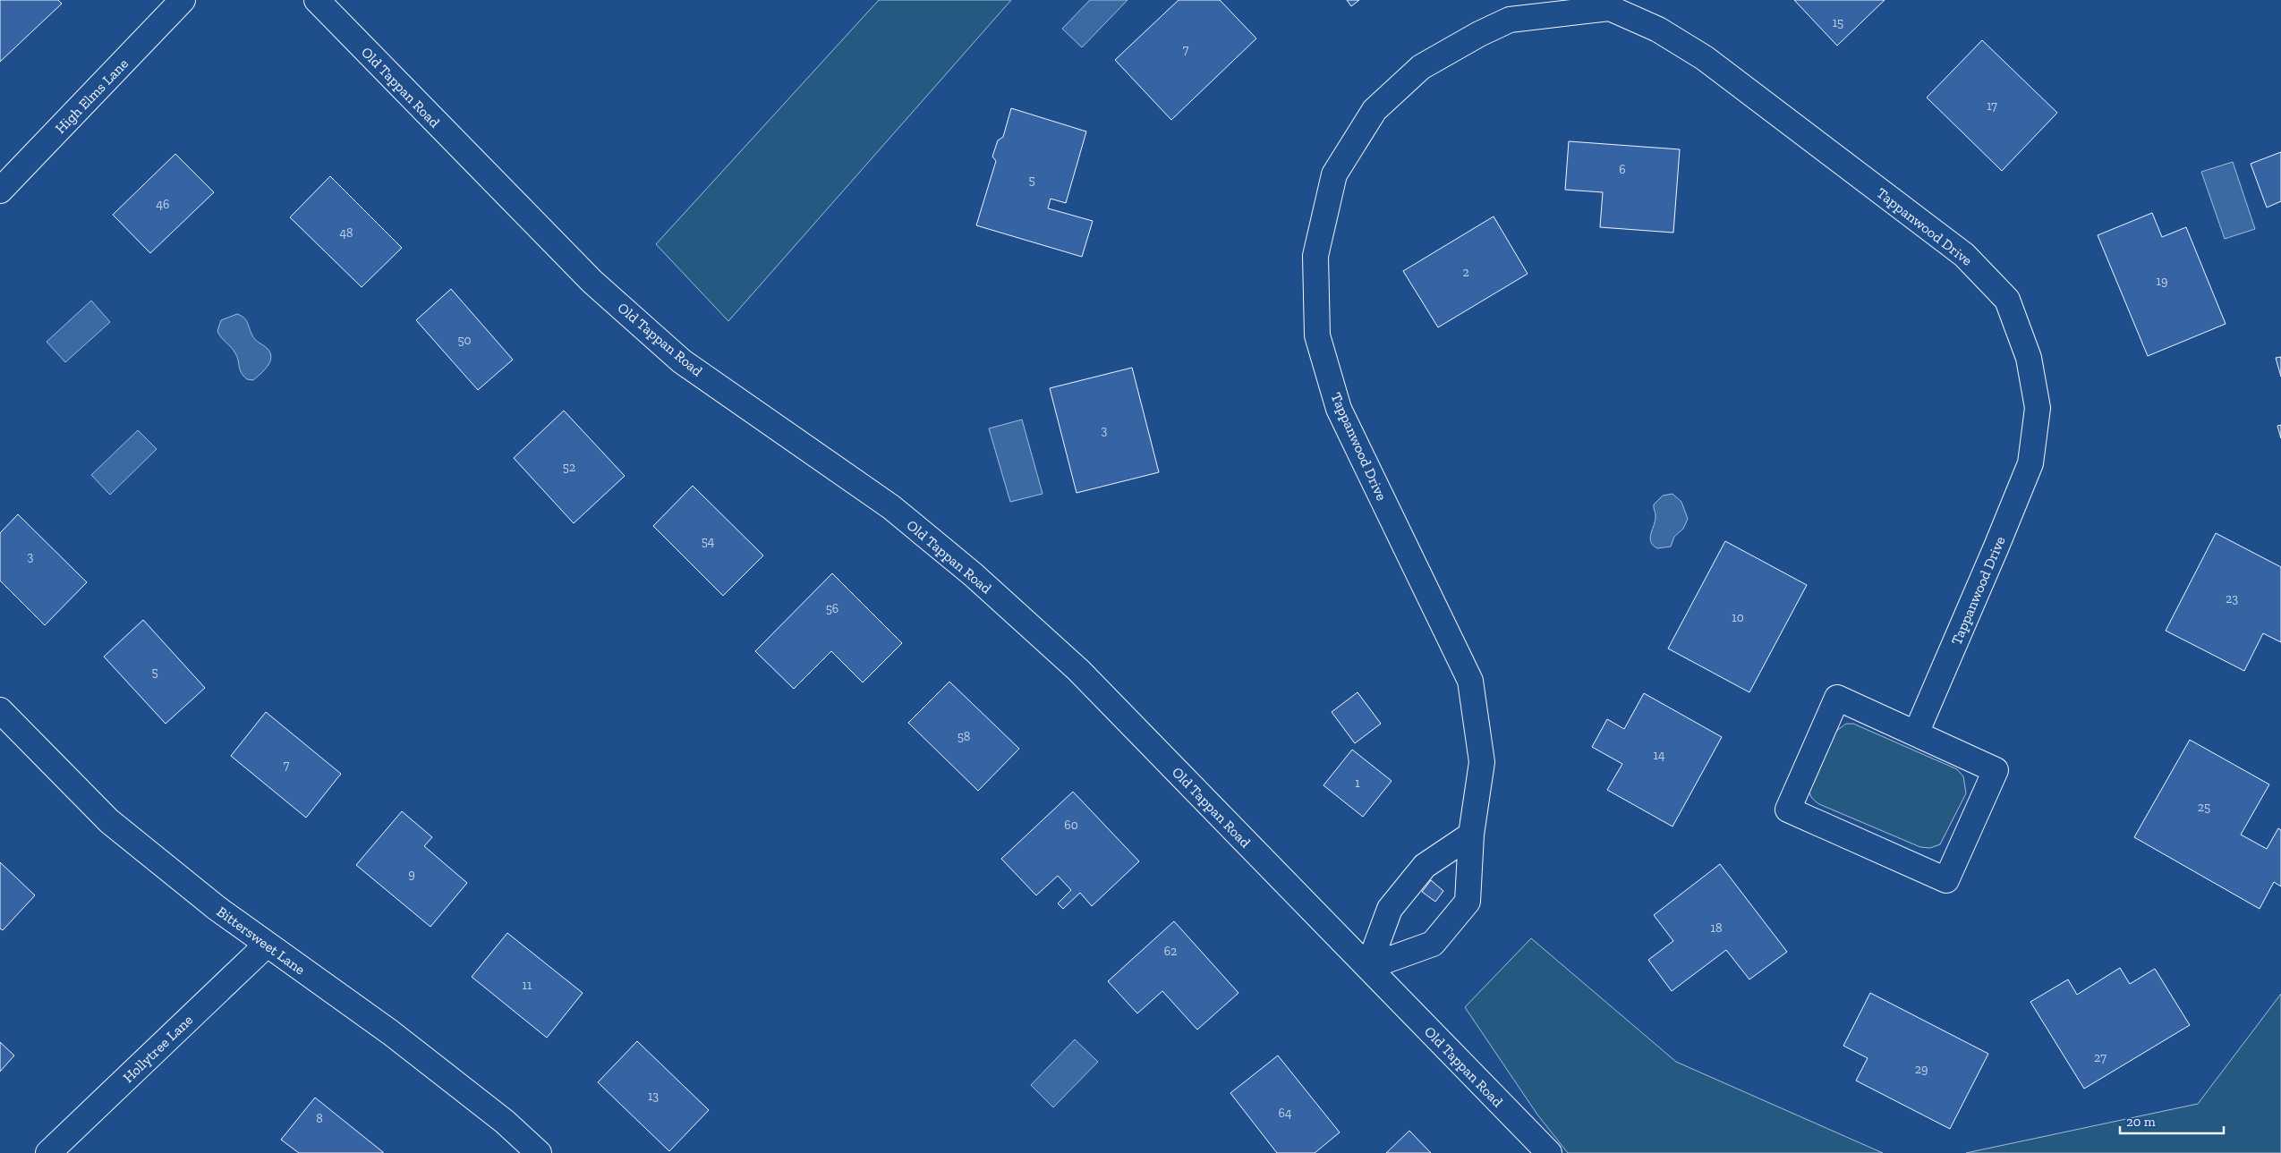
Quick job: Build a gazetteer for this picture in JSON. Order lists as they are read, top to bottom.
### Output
{
  "streets": {
    "street": [
      "Old Tappan Road",
      "High Elms Lane",
      "Tappanwood Drive",
      "Bittersweet Lane",
      "Hollytree Lane"
    ]
  },
  "crossings": [
    ["Old Tappan Road", "Tappanwood Drive"],
    ["Bittersweet Lane", "Hollytree Lane"]
  ],
  "house_numbers": [
    "15",
    "7",
    "17",
    "6",
    "5",
    "46",
    "48",
    "2",
    "19",
    "50",
    "3",
    "52",
    "54",
    "3",
    "23",
    "56",
    "10",
    "5",
    "58",
    "14",
    "7",
    "1",
    "25",
    "60",
    "9",
    "18",
    "62",
    "11",
    "27",
    "29",
    "13",
    "64",
    "8"
  ],
  "scale_bar": "20 m"
}
